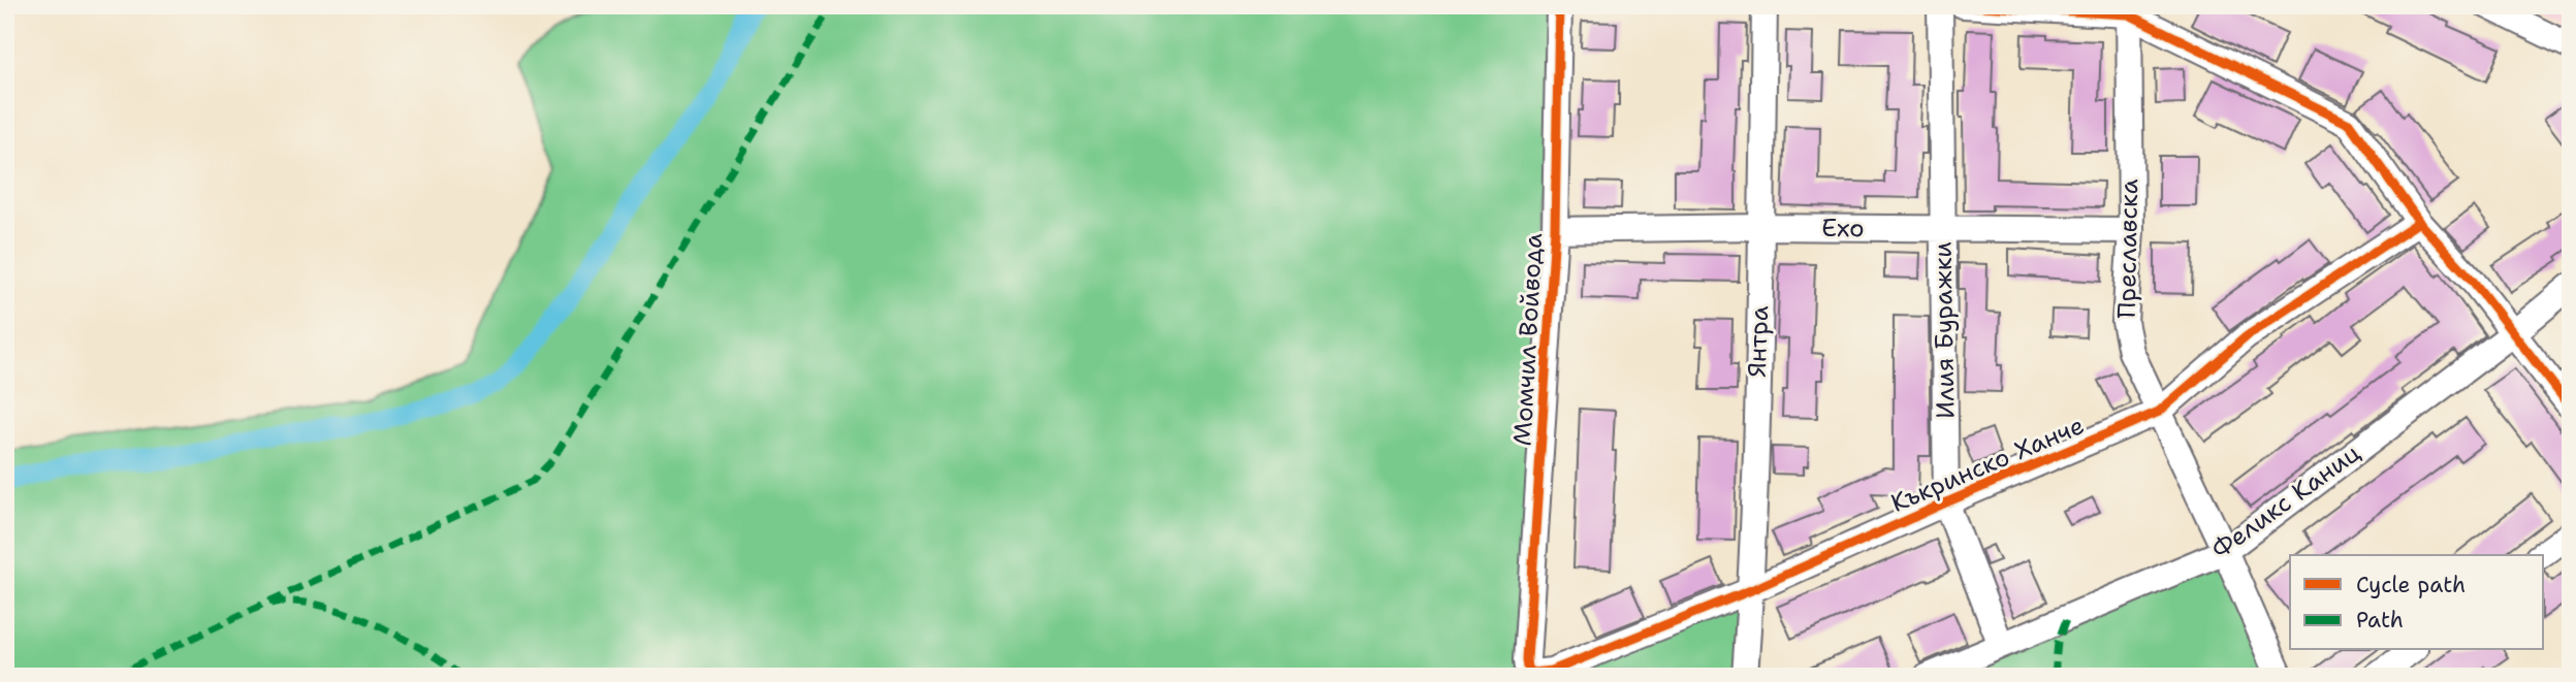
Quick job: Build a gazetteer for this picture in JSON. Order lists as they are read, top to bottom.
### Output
{
  "streets": {
    "street": [
      "Ехо",
      "Преславска",
      "Илия Буражки",
      "Момчил Войвода",
      "Янтра",
      "Къкринско Ханче",
      "Феликс Каниц"
    ]
  },
  "crossings": [
    ["Ехо", "Преславска"],
    ["Ехо", "Илия Буражки"],
    ["Ехо", "Момчил Войвода"],
    ["Ехо", "Янтра"],
    ["Преславска", "Къкринско Ханче"],
    ["Преславска", "Феликс Каниц"],
    ["Илия Буражки", "Къкринско Ханче"],
    ["Илия Буражки", "Феликс Каниц"],
    ["Момчил Войвода", "Къкринско Ханче"],
    ["Янтра", "Къкринско Ханче"]
  ],
  "legend": ["Cycle path", "Path"]
}
